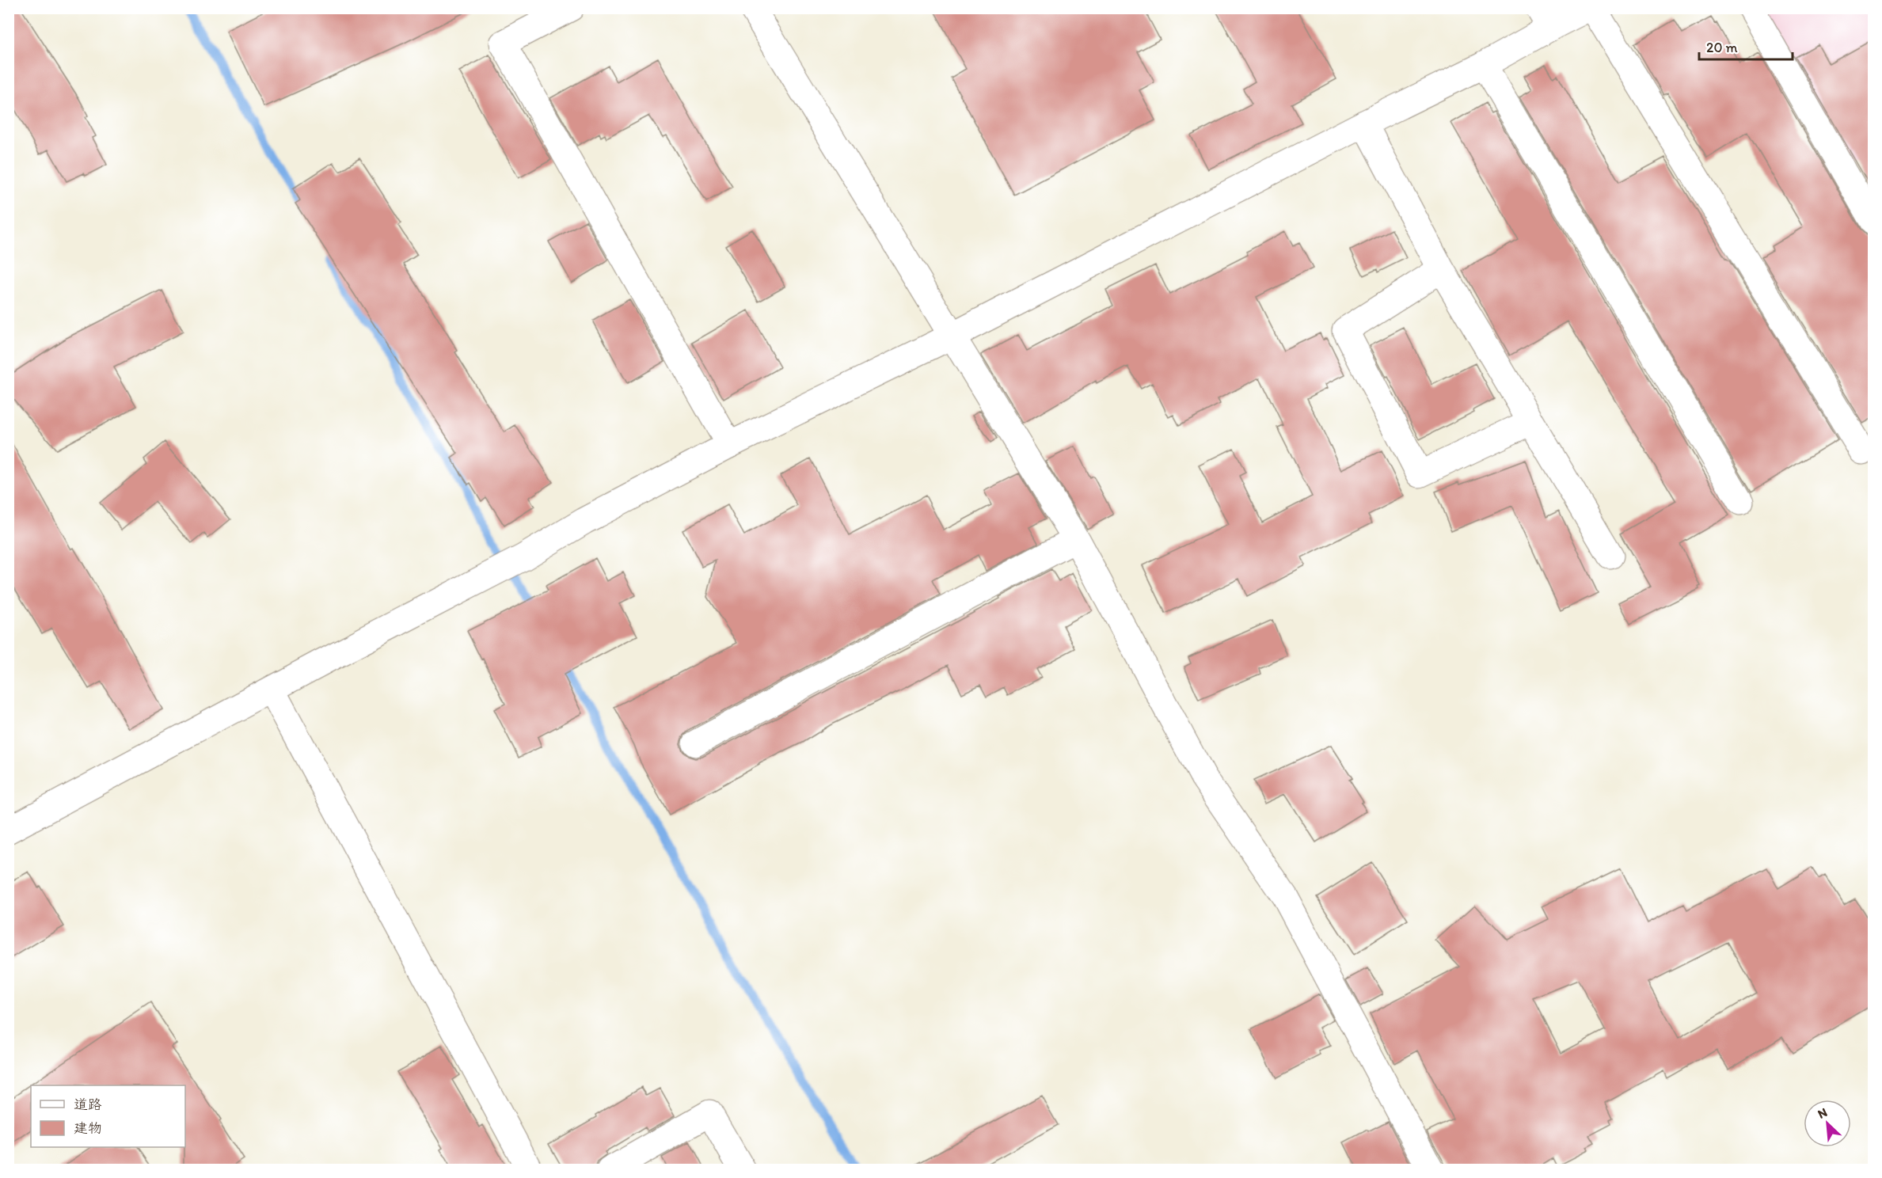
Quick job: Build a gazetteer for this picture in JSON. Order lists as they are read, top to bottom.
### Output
{
  "legend": ["道路", "建物"],
  "scale_bar": "20 m",
  "north": "top left"
}
